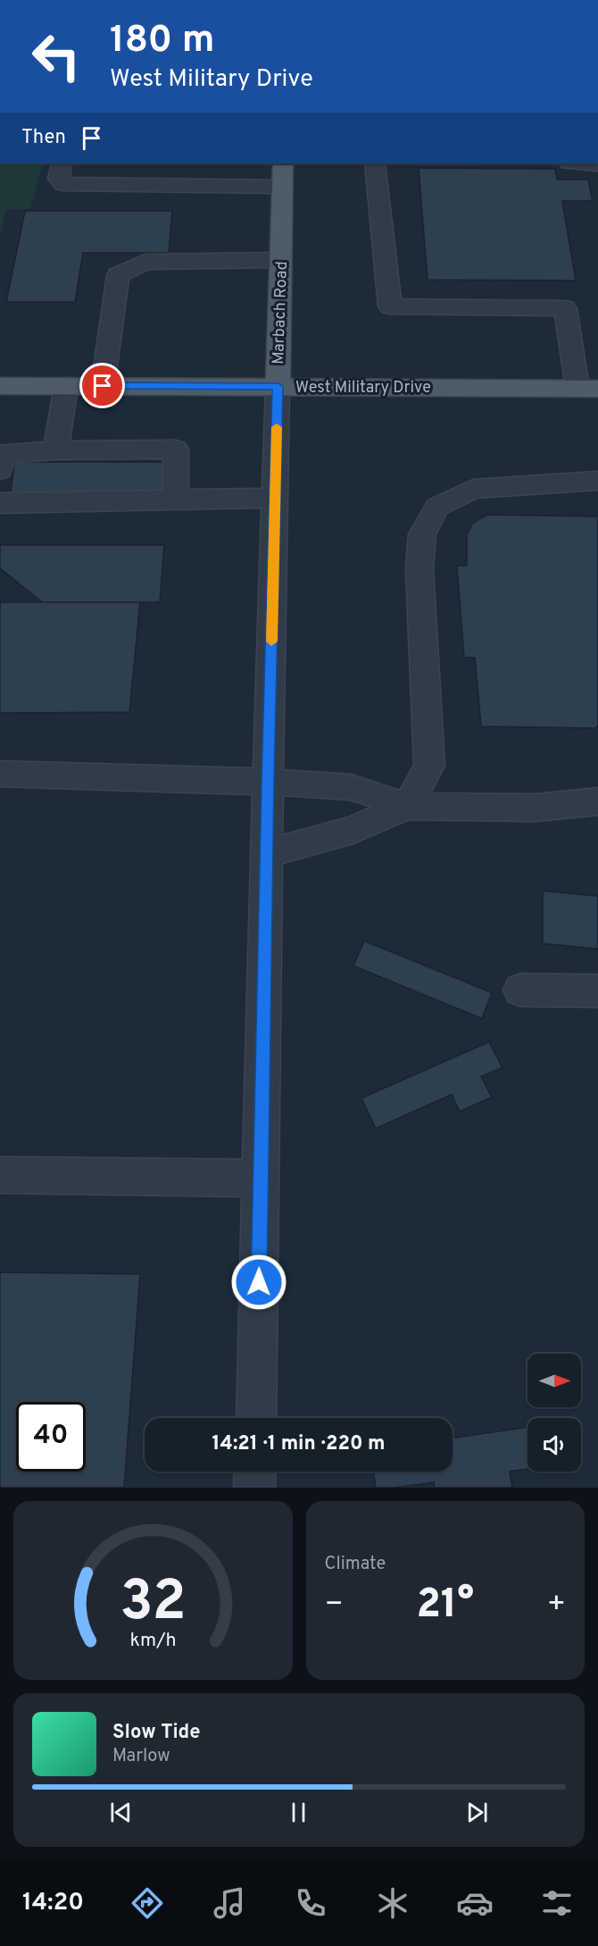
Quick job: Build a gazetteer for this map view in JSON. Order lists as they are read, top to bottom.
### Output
{
  "streets": {
    "main road": ["Marbach Road", "West Military Drive"]
  },
  "crossings": [
    ["Marbach Road", "West Military Drive"]
  ],
  "north": "right",
  "page": {
    "turn": ["180 m", "West Military Drive"],
    "then": "Then",
    "limit": "40",
    "trip": "14:21 · 1 min · 220 m",
    "tile": "Climate",
    "heat": ["−", "21°", "+"],
    "song": ["Slow Tide", "Marlow"],
    "tabs": "14:20",
    "gauge": ["32", "km/h"]
  }
}
